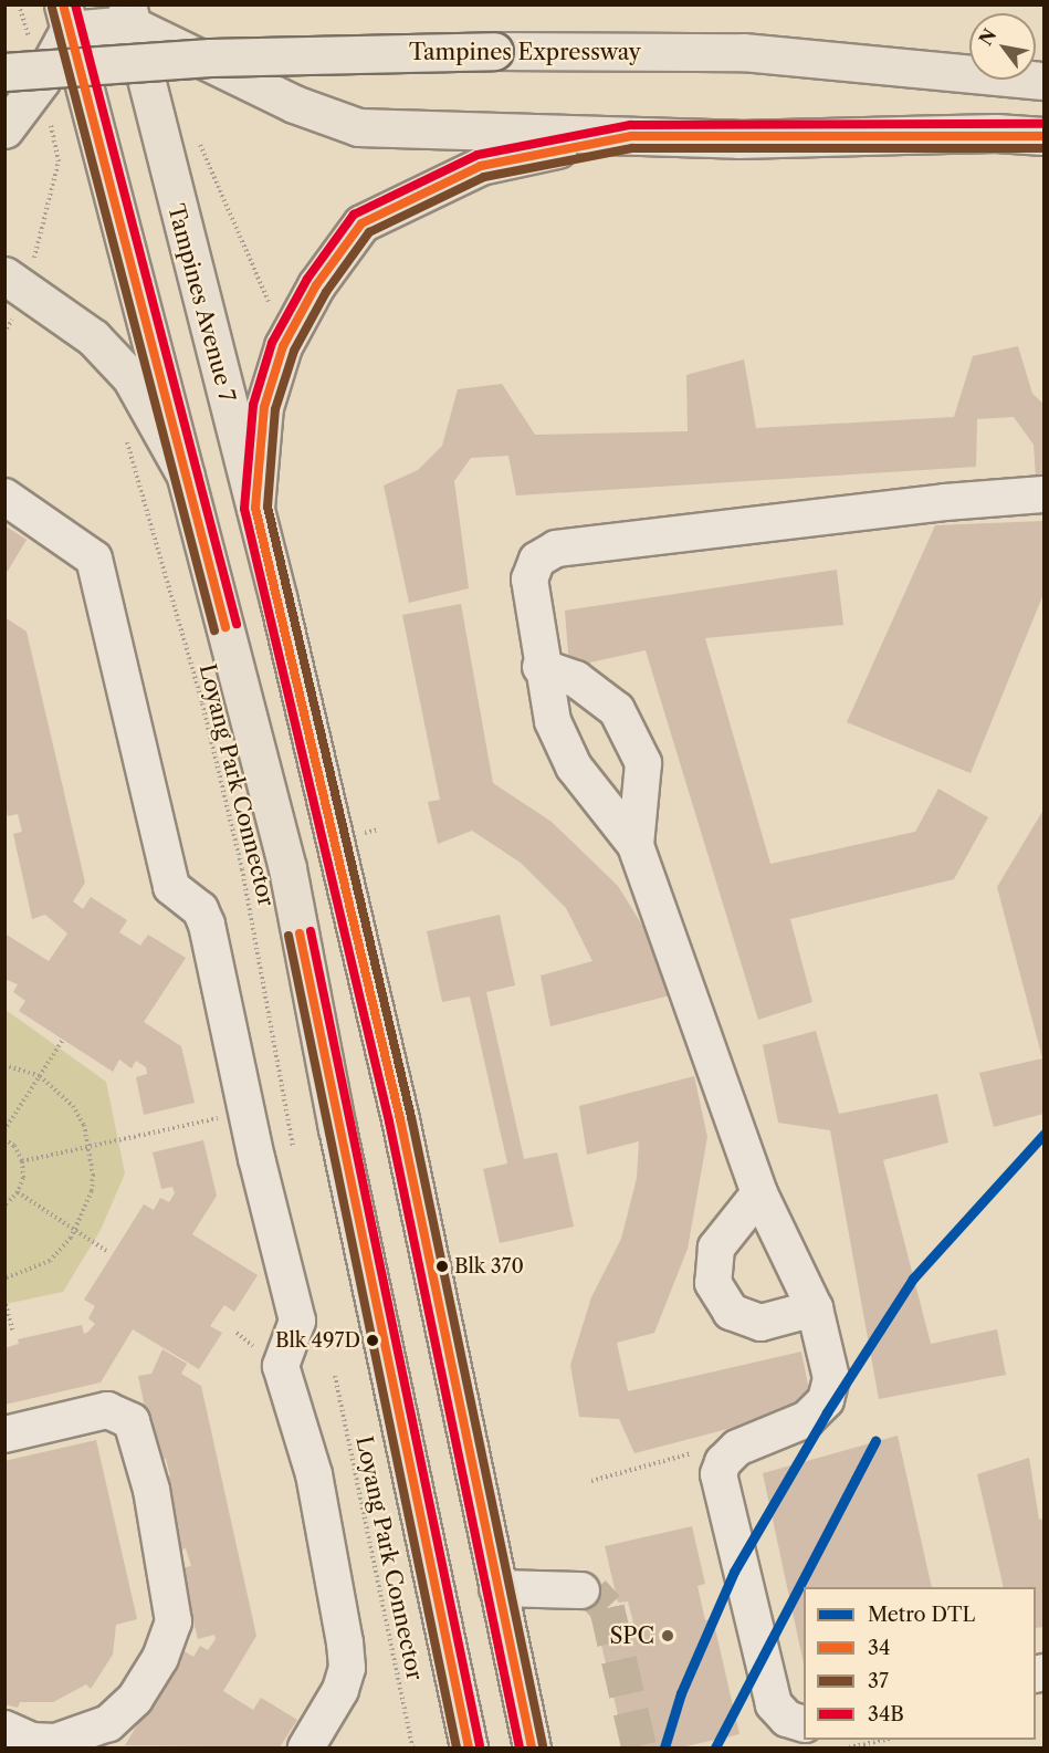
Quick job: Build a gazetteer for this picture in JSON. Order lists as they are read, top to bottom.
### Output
{
  "streets": {
    "main road": ["Tampines Expressway", "Tampines Avenue 7"],
    "path": ["Loyang Park Connector"]
  },
  "places": ["Blk 370", "Blk 497D", "SPC"],
  "lines": [
    "transit line 34",
    "transit line 34B",
    "transit line 37",
    "metro line DTL"
  ],
  "legend": [
    "Metro DTL",
    "34",
    "37",
    "34B"
  ],
  "north": "top left"
}
